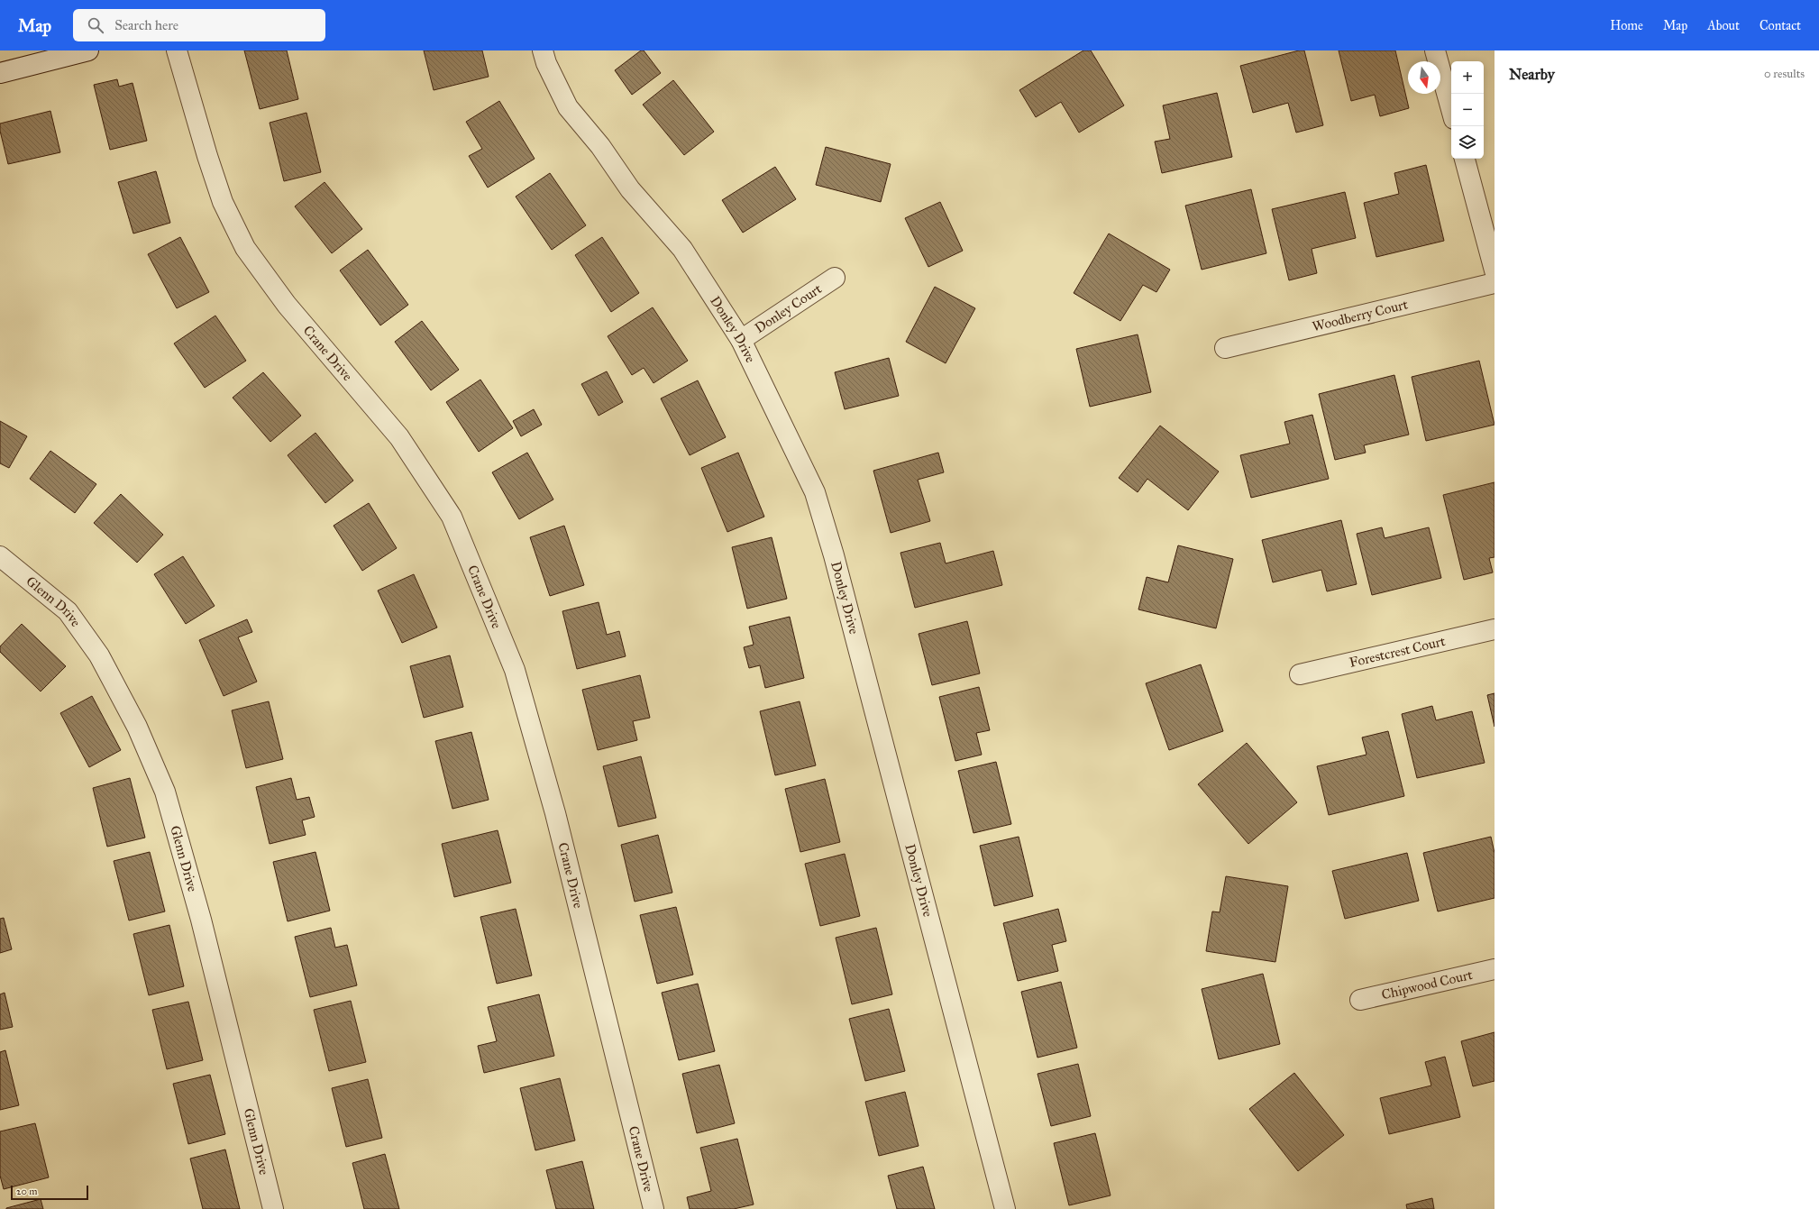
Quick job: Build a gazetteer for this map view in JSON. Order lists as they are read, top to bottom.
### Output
{
  "streets": {
    "street": [
      "Donley Court",
      "Woodberry Court",
      "Donley Drive",
      "Crane Drive",
      "Glenn Drive",
      "Forestcrest Court",
      "Chipwood Court"
    ]
  },
  "crossings": [
    ["Donley Court", "Donley Drive"]
  ],
  "scale_bar": "20 m",
  "north": "bottom",
  "page": {
    "header": "Map",
    "search": "Search here",
    "nav": [
      "Home",
      "Map",
      "About",
      "Contact"
    ],
    "heading": ["Nearby", "0 results"],
    "map_buttons": ["+", "−"],
    "scale": "20 m"
  }
}
